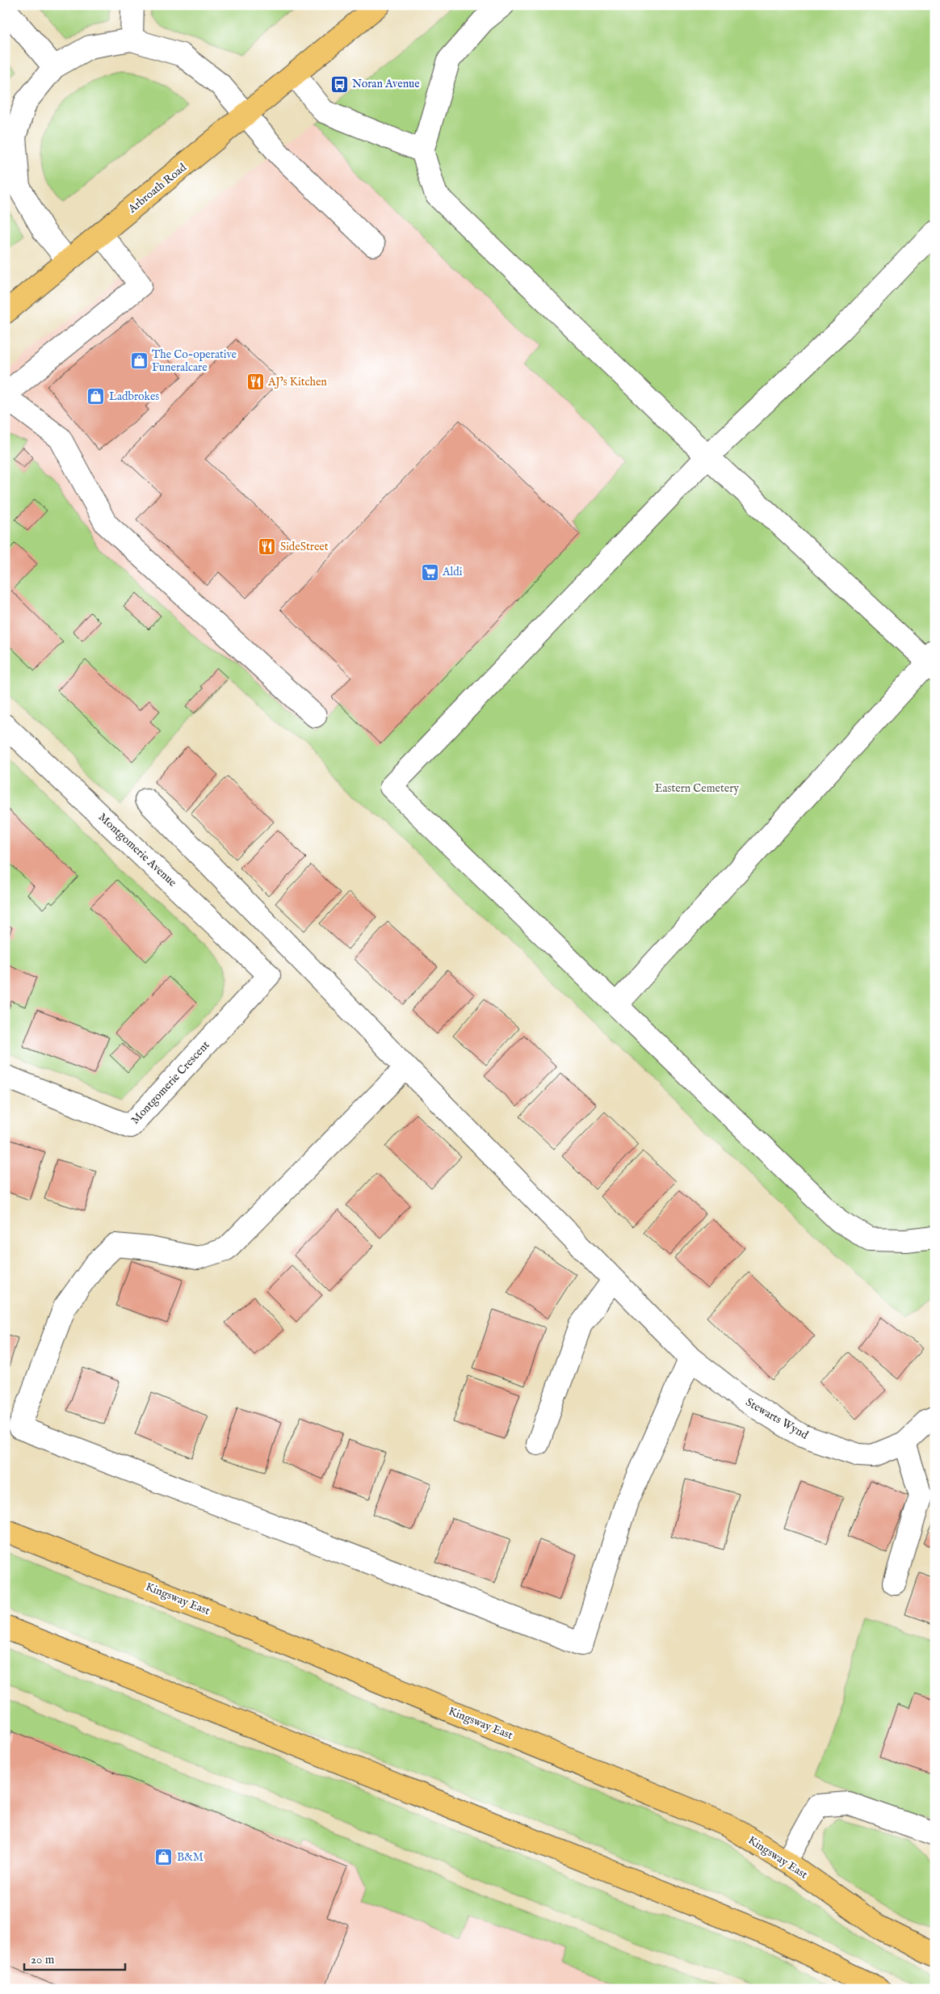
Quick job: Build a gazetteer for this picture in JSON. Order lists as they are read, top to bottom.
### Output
{
  "streets": {
    "main road": ["Arbroath Road", "Kingsway East"],
    "street": ["Montgomerie Avenue", "Montgomerie Crescent", "Stewarts Wynd"]
  },
  "crossings": [
    ["Montgomerie Avenue", "Montgomerie Crescent"]
  ],
  "parks": ["Eastern Cemetery"],
  "places": {
    "bus stop": ["Noran Avenue"],
    "shop": ["The Co-operative Funeralcare", "Ladbrokes", "B&M"],
    "restaurant": ["AJ’s Kitchen", "SideStreet"],
    "supermarket": ["Aldi"]
  },
  "scale_bar": "20 m"
}
